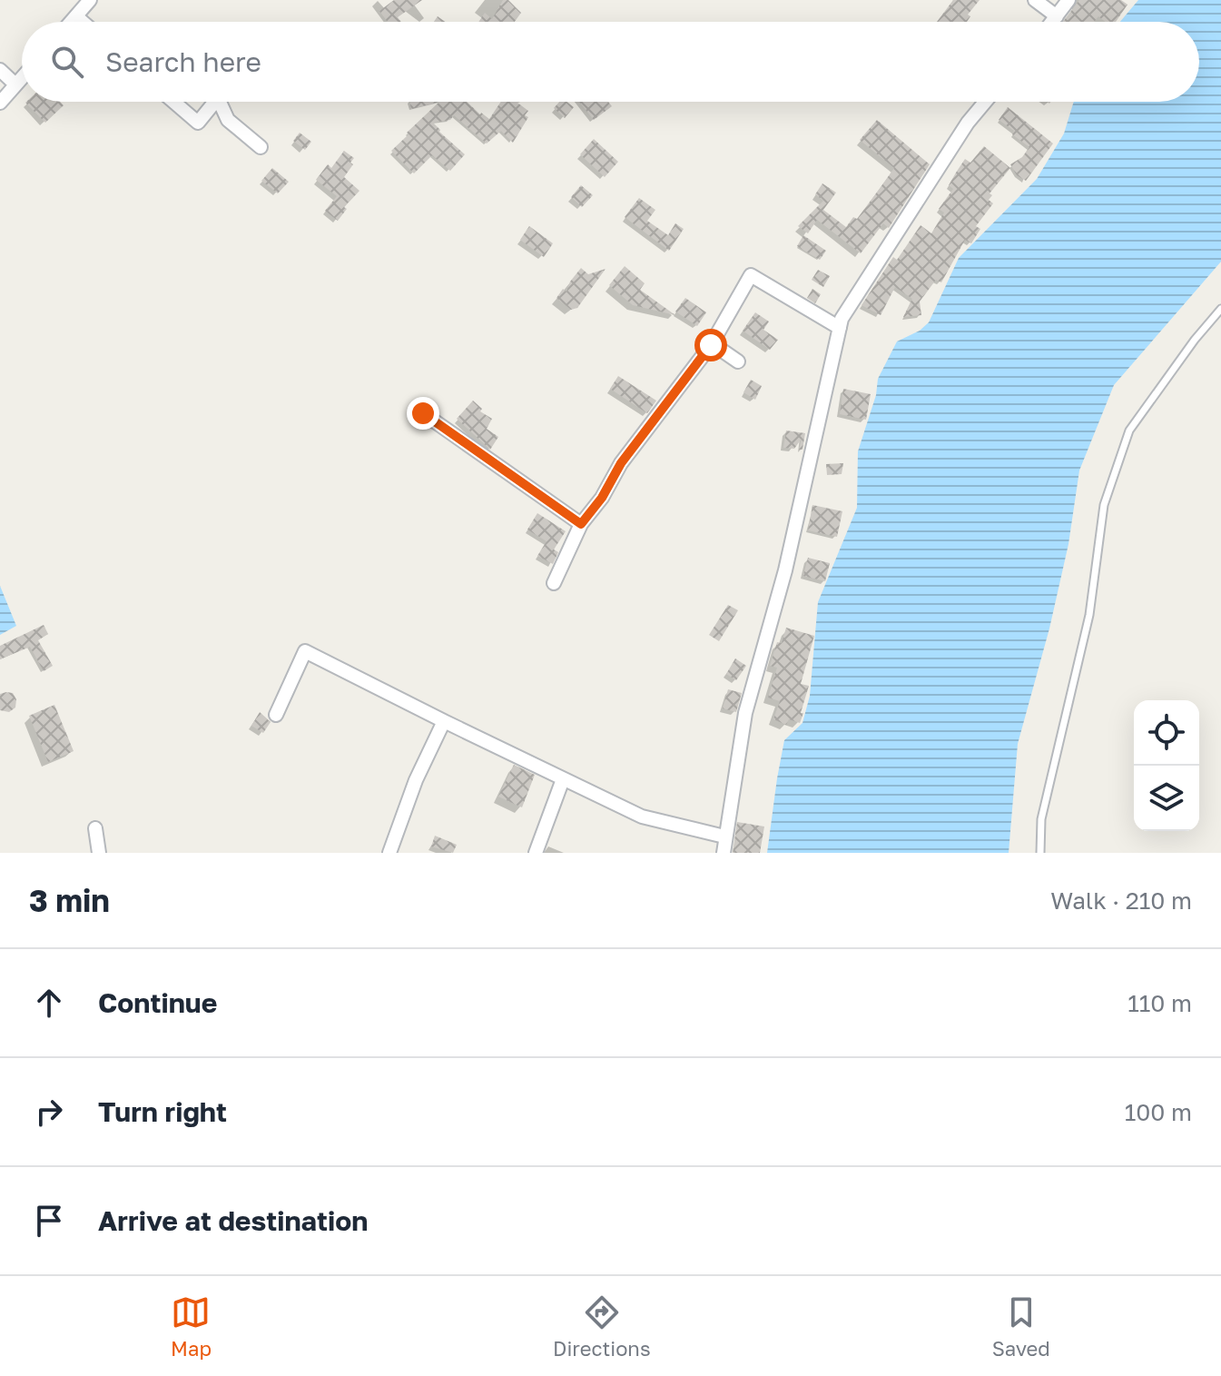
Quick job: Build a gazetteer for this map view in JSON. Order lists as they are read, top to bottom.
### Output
{
  "page": {
    "search": "Search here",
    "heading": ["3 min", "Walk · 210 m"],
    "list": [
      ["Continue", "110 m"],
      ["Turn right", "100 m"],
      "Arrive at destination"
    ],
    "nav": ["Map", "Directions", "Saved"]
  }
}
